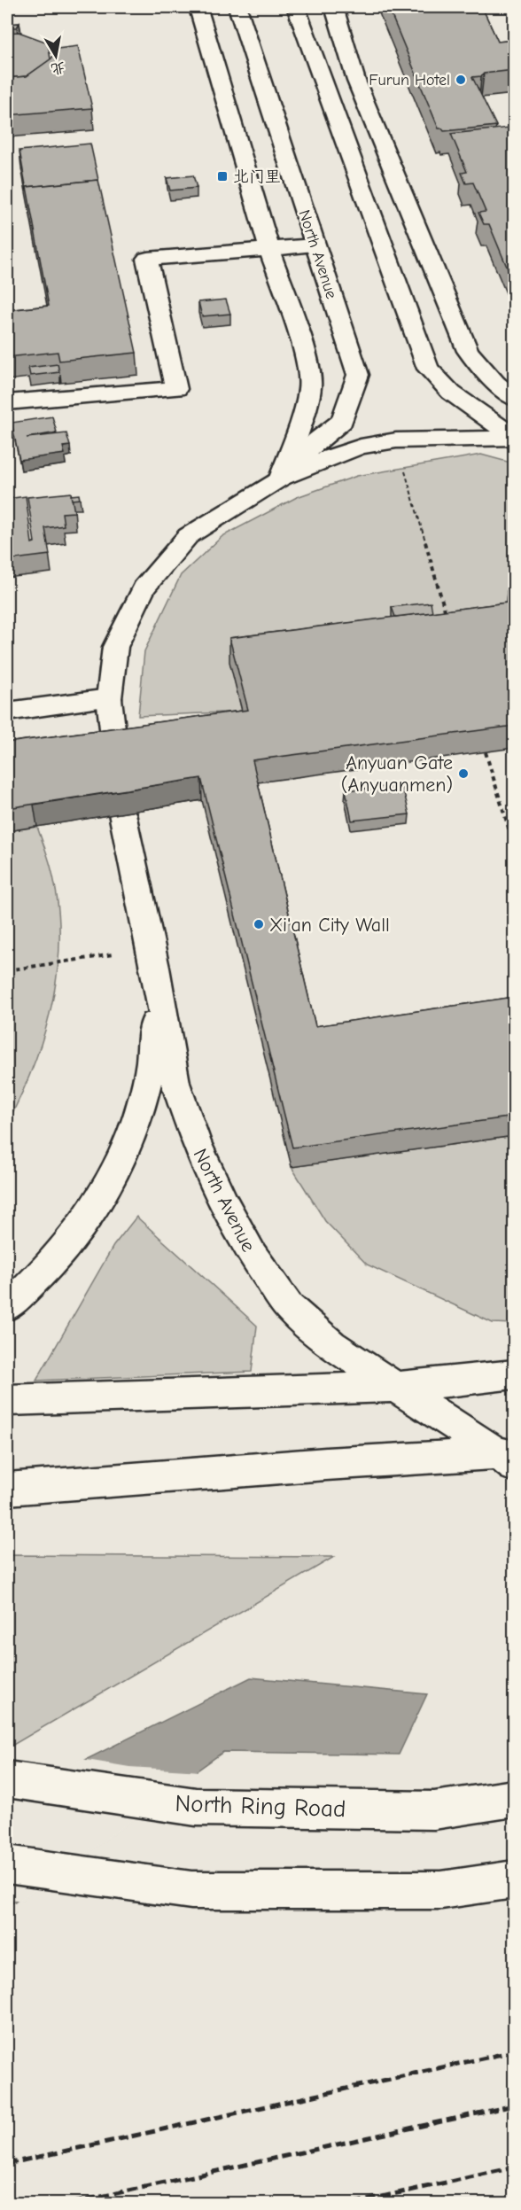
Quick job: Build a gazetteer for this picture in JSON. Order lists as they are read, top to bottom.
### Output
{
  "streets": {
    "main road": ["North Avenue", "North Ring Road"]
  },
  "places": {
    "other": ["Furun Hotel", "Anyuan Gate (Anyuanmen)", "Xi'an City Wall"],
    "transit": ["北门里"]
  },
  "north": "bottom"
}
